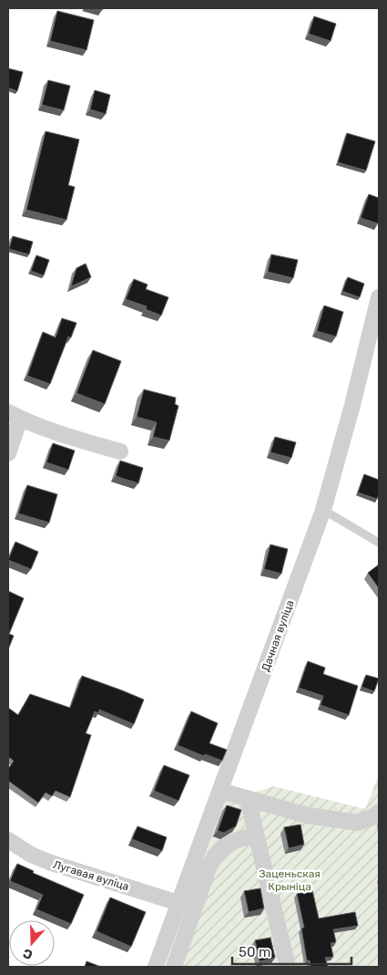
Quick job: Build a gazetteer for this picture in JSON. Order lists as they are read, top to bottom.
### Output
{
  "streets": {
    "street": ["Дачная вуліца", "Лугавая вуліца"]
  },
  "crossings": [
    ["Дачная вуліца", "Лугавая вуліца"]
  ],
  "parks": ["Заценьская Крыніца"],
  "scale_bar": "50 m",
  "north": "bottom"
}
